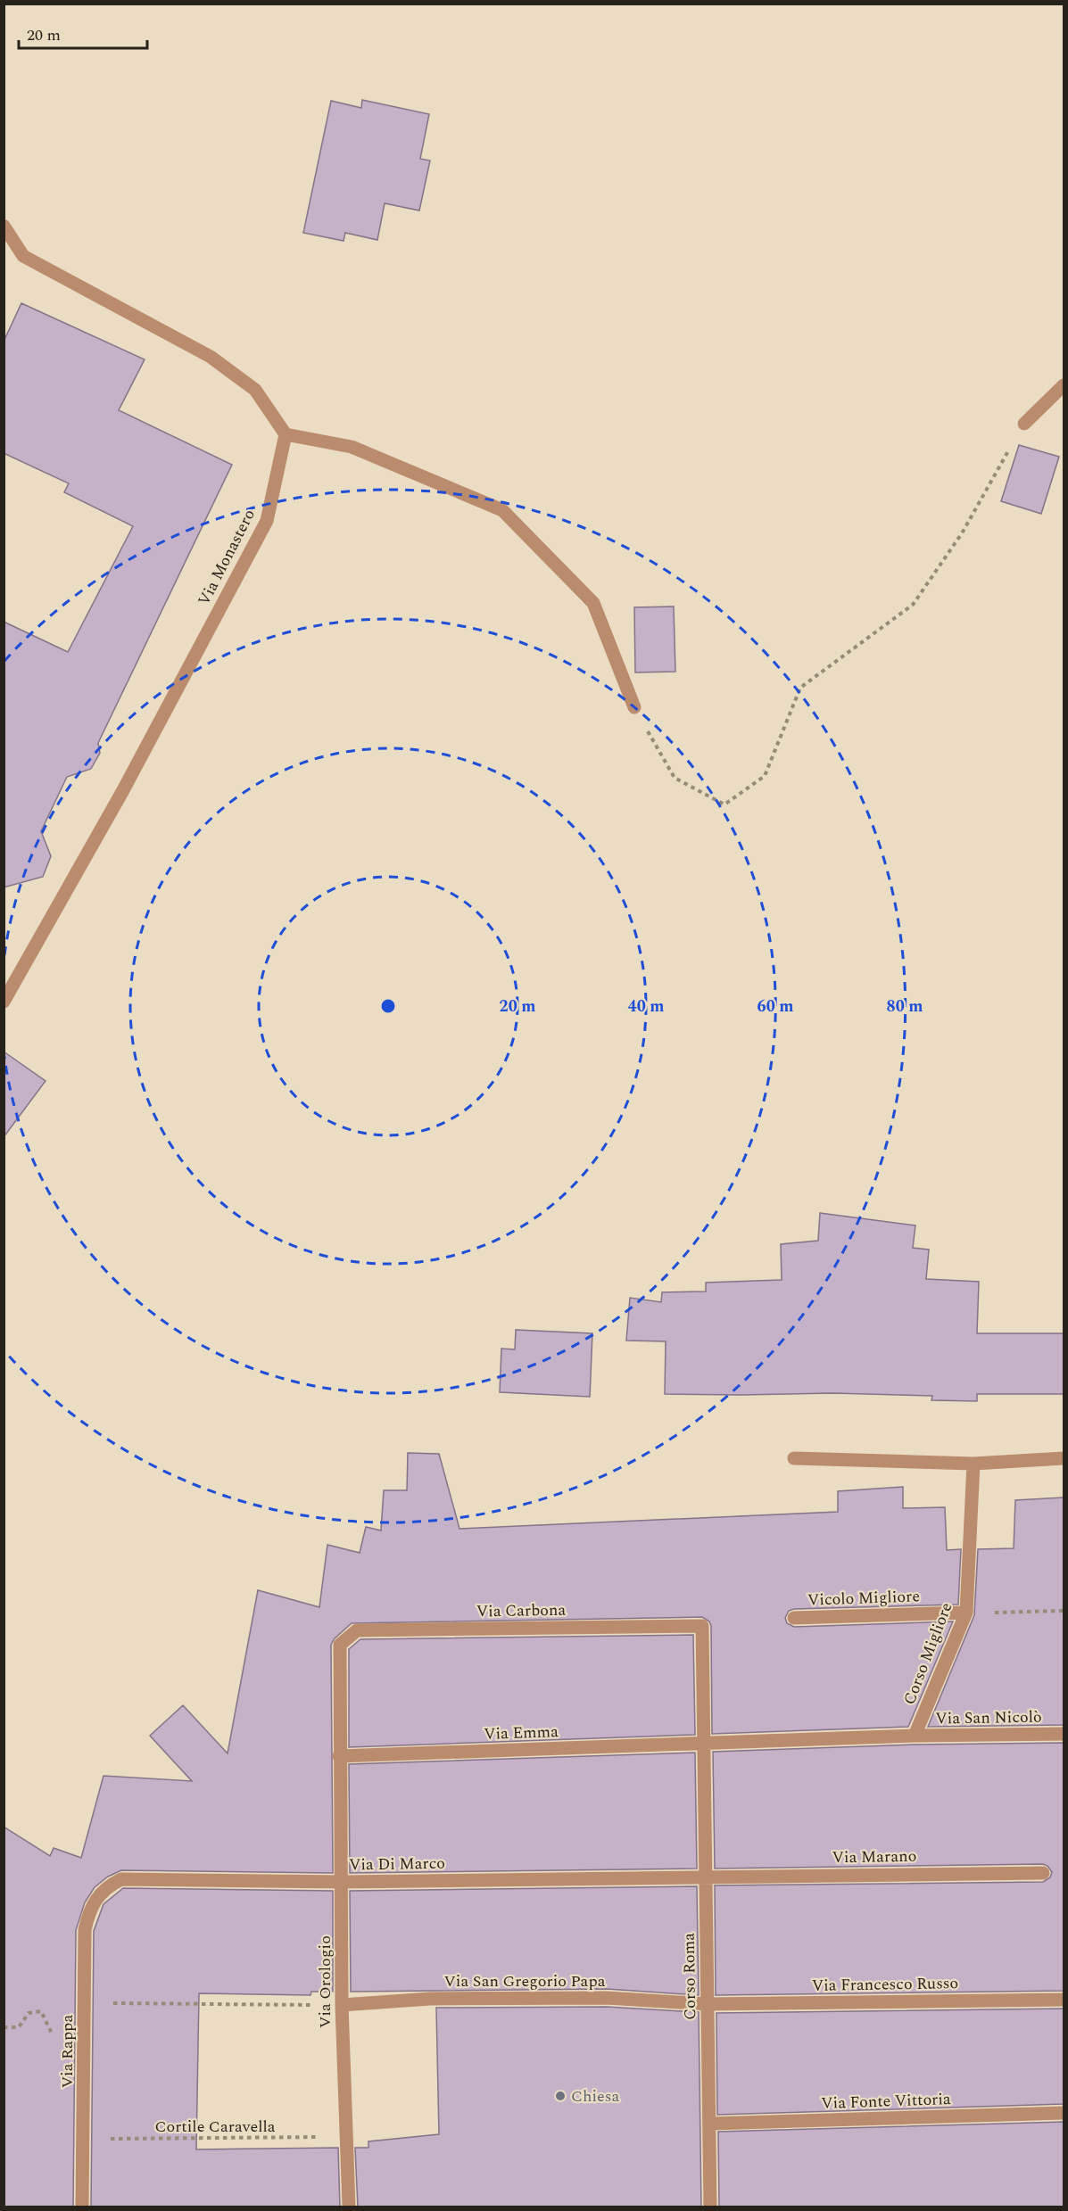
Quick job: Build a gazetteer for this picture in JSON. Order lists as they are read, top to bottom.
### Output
{
  "streets": {
    "street": [
      "Via Monastero",
      "Vicolo Migliore",
      "Via Carbona",
      "Corso Migliore",
      "Via San Nicolò",
      "Via Emma",
      "Via Marano",
      "Via Di Marco",
      "Corso Roma",
      "Via San Gregorio Papa",
      "Via Orologio",
      "Via Francesco Russo",
      "Via Rappa",
      "Via Fonte Vittoria"
    ],
    "path": ["Cortile Caravella"]
  },
  "crossings": [
    ["Vicolo Migliore", "Corso Migliore"],
    ["Via Carbona", "Via Emma"],
    ["Via Carbona", "Corso Roma"],
    ["Via Carbona", "Via Orologio"],
    ["Corso Migliore", "Via San Nicolò"],
    ["Via Emma", "Corso Roma"],
    ["Via Emma", "Via Orologio"],
    ["Via Marano", "Via Di Marco"],
    ["Via Marano", "Corso Roma"],
    ["Via Di Marco", "Corso Roma"],
    ["Via Di Marco", "Via Orologio"],
    ["Via Di Marco", "Via Rappa"],
    ["Corso Roma", "Via San Gregorio Papa"],
    ["Corso Roma", "Via Francesco Russo"],
    ["Corso Roma", "Via Fonte Vittoria"],
    ["Via San Gregorio Papa", "Via Orologio"],
    ["Via San Gregorio Papa", "Via Francesco Russo"],
    ["Via Orologio", "Cortile Caravella"],
    ["Via Rappa", "Cortile Caravella"]
  ],
  "places": ["Chiesa"],
  "scale_bar": "20 m",
  "rings": [
    "20 m",
    "40 m",
    "60 m",
    "80 m"
  ]
}
